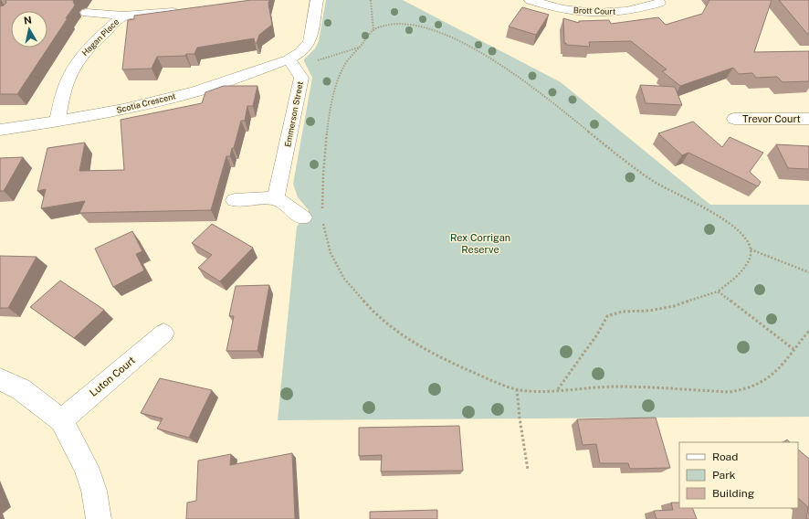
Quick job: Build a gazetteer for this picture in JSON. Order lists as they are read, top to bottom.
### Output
{
  "streets": {
    "street": [
      "Brott Court",
      "Hagan Place",
      "Scotia Crescent",
      "Emmerson Street",
      "Trevor Court",
      "Luton Court"
    ]
  },
  "crossings": [
    ["Hagan Place", "Scotia Crescent"],
    ["Scotia Crescent", "Emmerson Street"]
  ],
  "parks": ["Rex Corrigan Reserve"],
  "legend": ["Road", "Park", "Building"],
  "north": "top"
}
